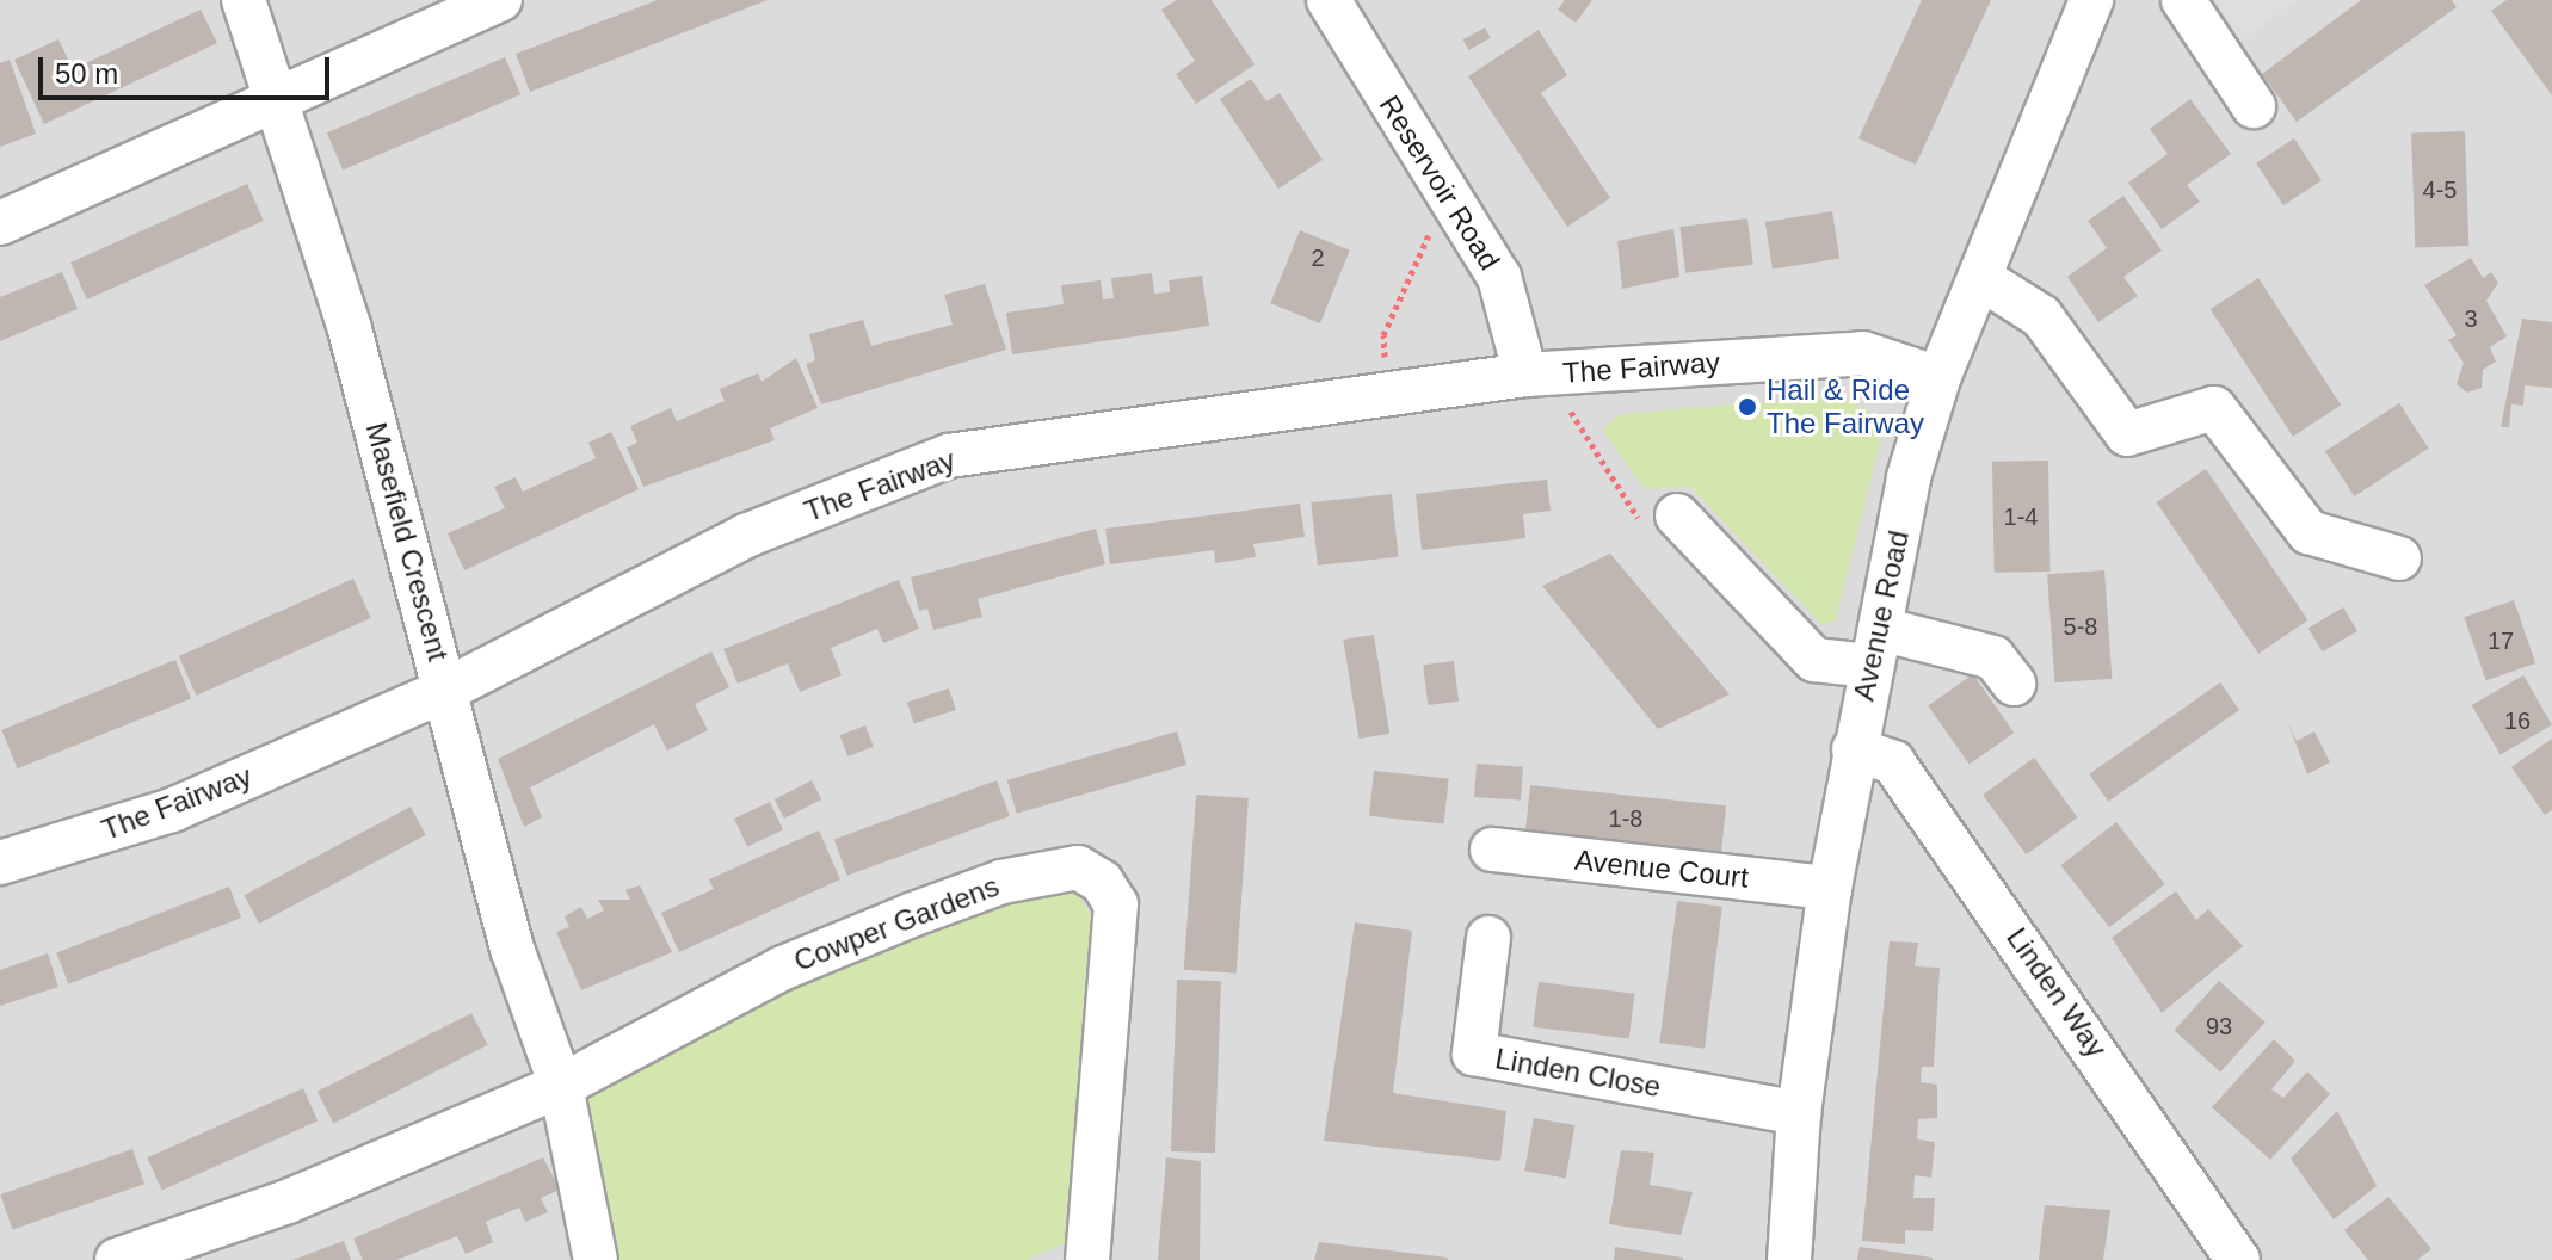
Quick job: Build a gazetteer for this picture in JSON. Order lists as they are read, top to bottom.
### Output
{
  "streets": {
    "street": [
      "Reservoir Road",
      "The Fairway",
      "Masefield Crescent",
      "Avenue Road",
      "Avenue Court",
      "Cowper Gardens",
      "Linden Way",
      "Linden Close"
    ]
  },
  "crossings": [
    ["Reservoir Road", "The Fairway"],
    ["The Fairway", "Masefield Crescent"],
    ["The Fairway", "Avenue Road"],
    ["Masefield Crescent", "Cowper Gardens"],
    ["Avenue Road", "Avenue Court"],
    ["Avenue Road", "Linden Way"],
    ["Avenue Road", "Linden Close"]
  ],
  "places": ["Hail & Ride The Fairway"],
  "house_numbers": [
    "4-5",
    "2",
    "3",
    "1-4",
    "5-8",
    "17",
    "16",
    "1-8",
    "93"
  ],
  "scale_bar": "50 m"
}
